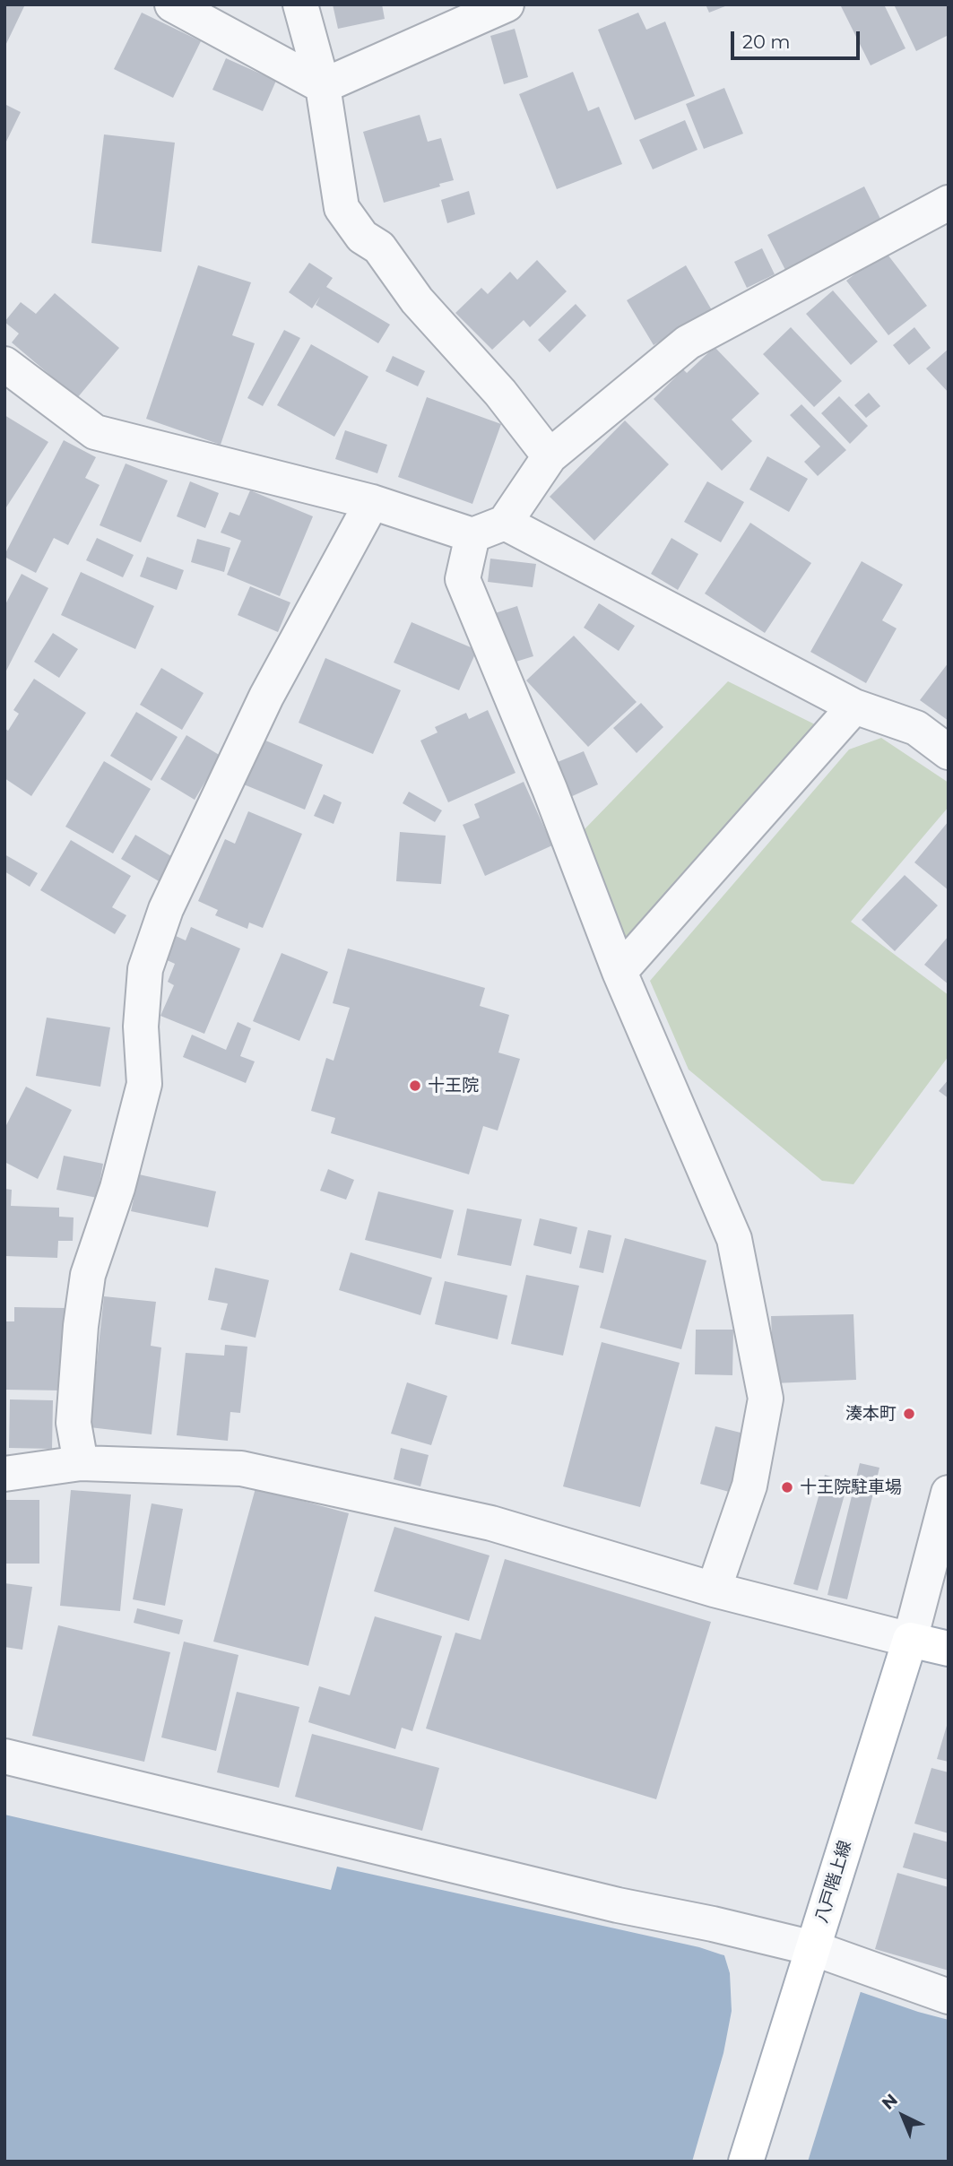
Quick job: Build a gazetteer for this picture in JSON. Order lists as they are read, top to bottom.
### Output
{
  "streets": {
    "main road": ["八戸階上線"]
  },
  "places": ["十王院", "湊本町", "十王院駐車場"],
  "scale_bar": "20 m",
  "north": "top left"
}
